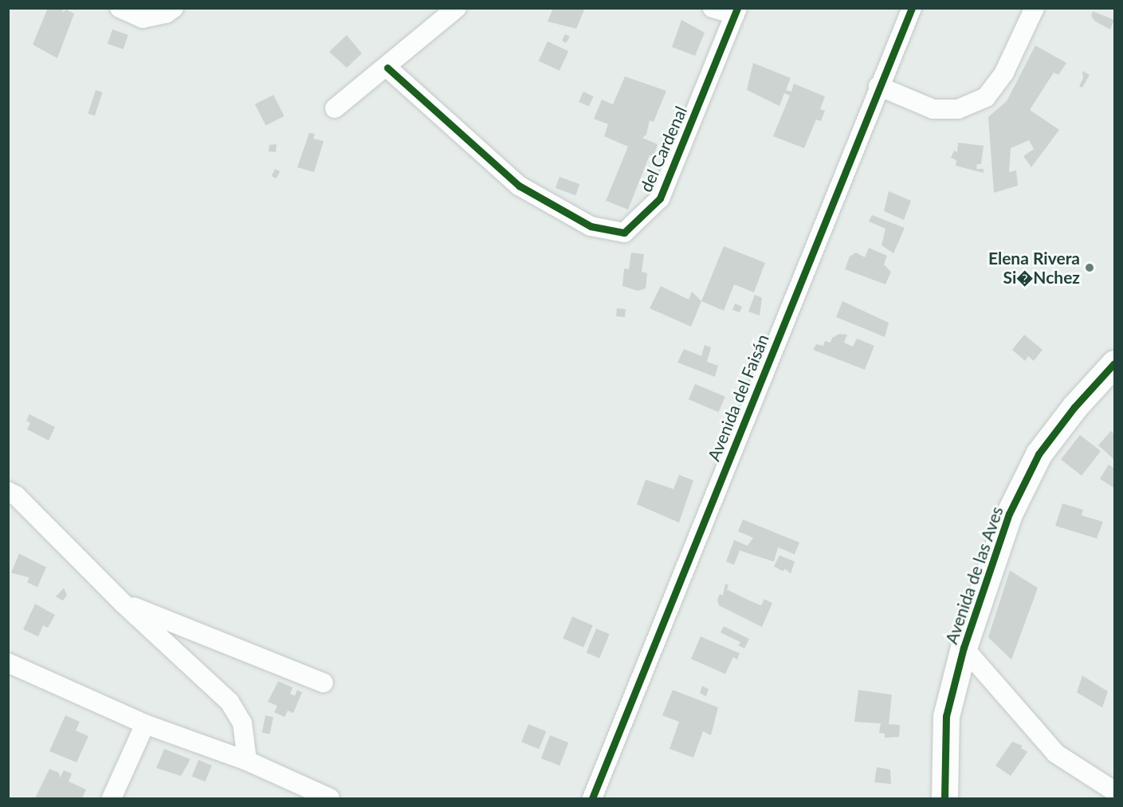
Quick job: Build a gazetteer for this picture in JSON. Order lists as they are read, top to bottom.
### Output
{
  "streets": {
    "street": ["del Cardenal", "Avenida del Faisán", "Avenida de las Aves"]
  },
  "places": ["Elena Rivera Si�Nchez"]
}
